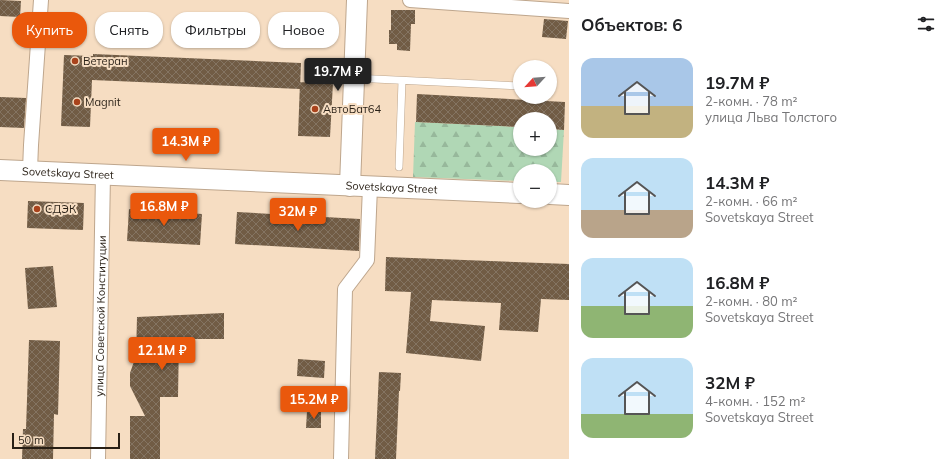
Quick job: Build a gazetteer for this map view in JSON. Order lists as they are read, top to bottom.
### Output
{
  "streets": {
    "main road": ["Sovetskaya Street"],
    "street": ["улица Советской Конституции"]
  },
  "crossings": [
    ["Sovetskaya Street", "улица Советской Конституции"]
  ],
  "places": [
    "Ветеран",
    "Magnit",
    "АвтоБат64",
    "СДЭК"
  ],
  "scale_bar": "50 m",
  "north": "bottom left",
  "page": {
    "heading": "Объектов: 6",
    "chip": [
      "Купить",
      "Снять",
      "Фильтры",
      "Новое"
    ],
    "list": [
      {
        "name": "19.7M ₽",
        "note": "2-комн. · 78 m² · улица Льва Толстого"
      },
      {
        "name": "14.3M ₽",
        "note": "2-комн. · 66 m² · Sovetskaya Street"
      },
      {
        "name": "16.8M ₽",
        "note": "2-комн. · 80 m² · Sovetskaya Street"
      },
      {
        "name": "32M ₽",
        "note": "4-комн. · 152 m² · Sovetskaya Street"
      }
    ],
    "price": [
      "19.7M ₽",
      "14.3M ₽",
      "16.8M ₽",
      "32M ₽",
      "12.1M ₽",
      "15.2M ₽"
    ],
    "map_buttons": ["+", "−"],
    "scale": "50 m"
  }
}
